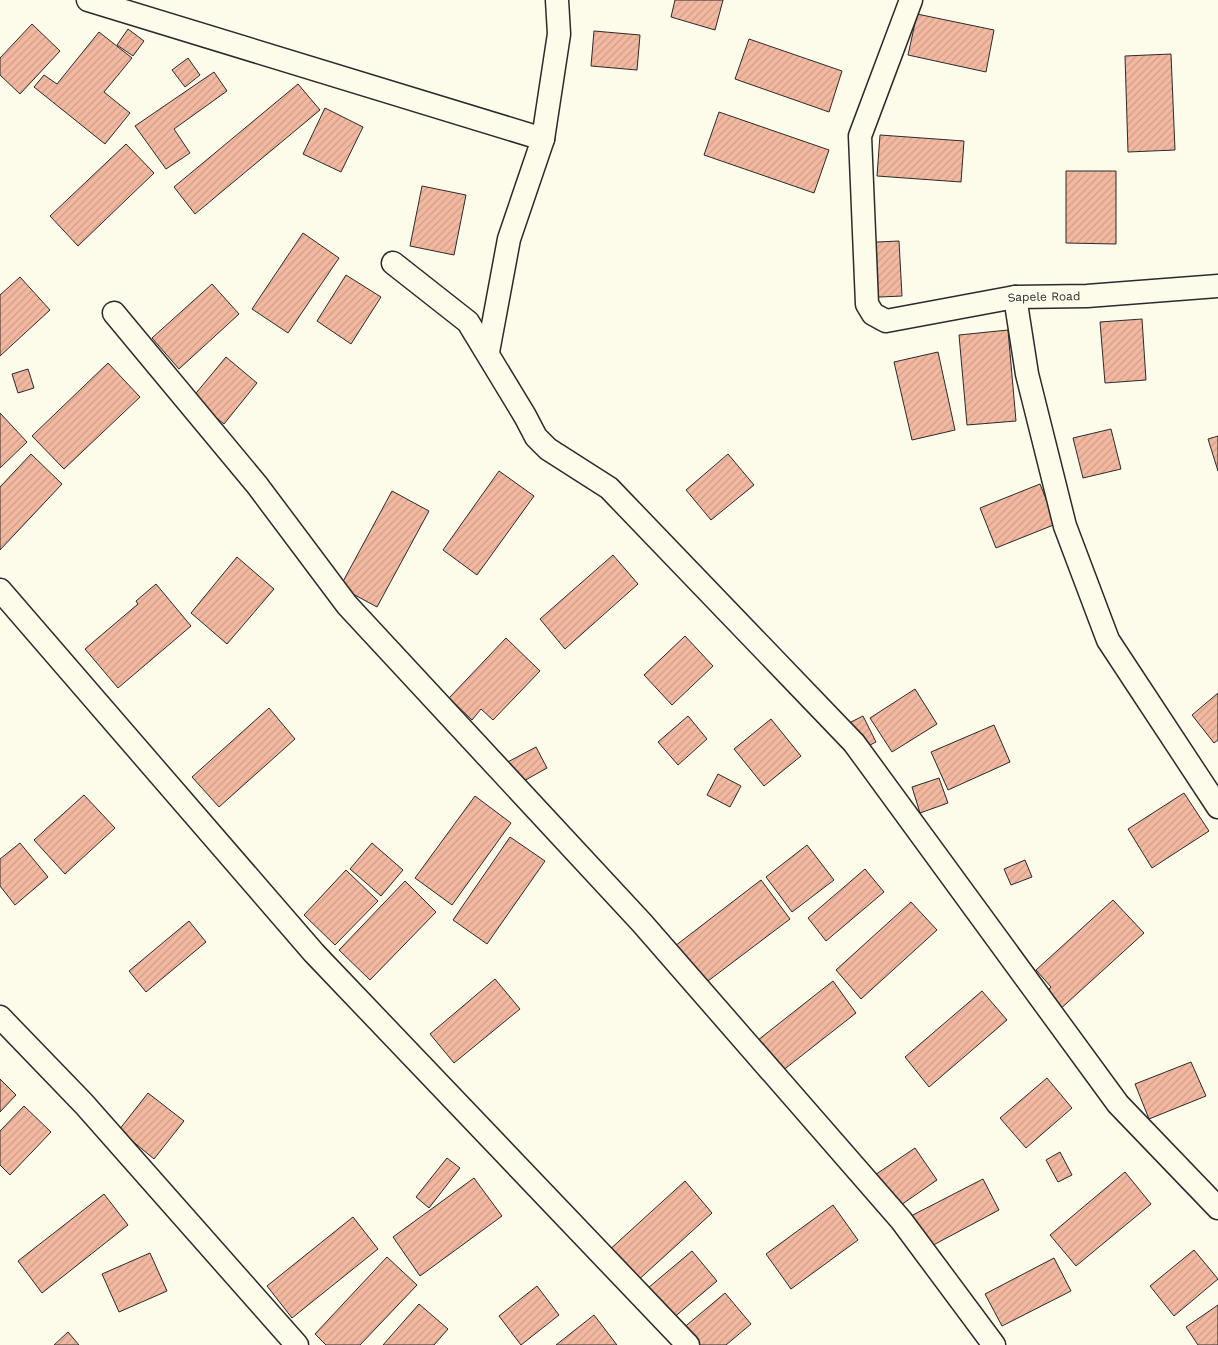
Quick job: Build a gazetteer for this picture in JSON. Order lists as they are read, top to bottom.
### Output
{
  "streets": {
    "street": ["Sapele Road"]
  }
}
